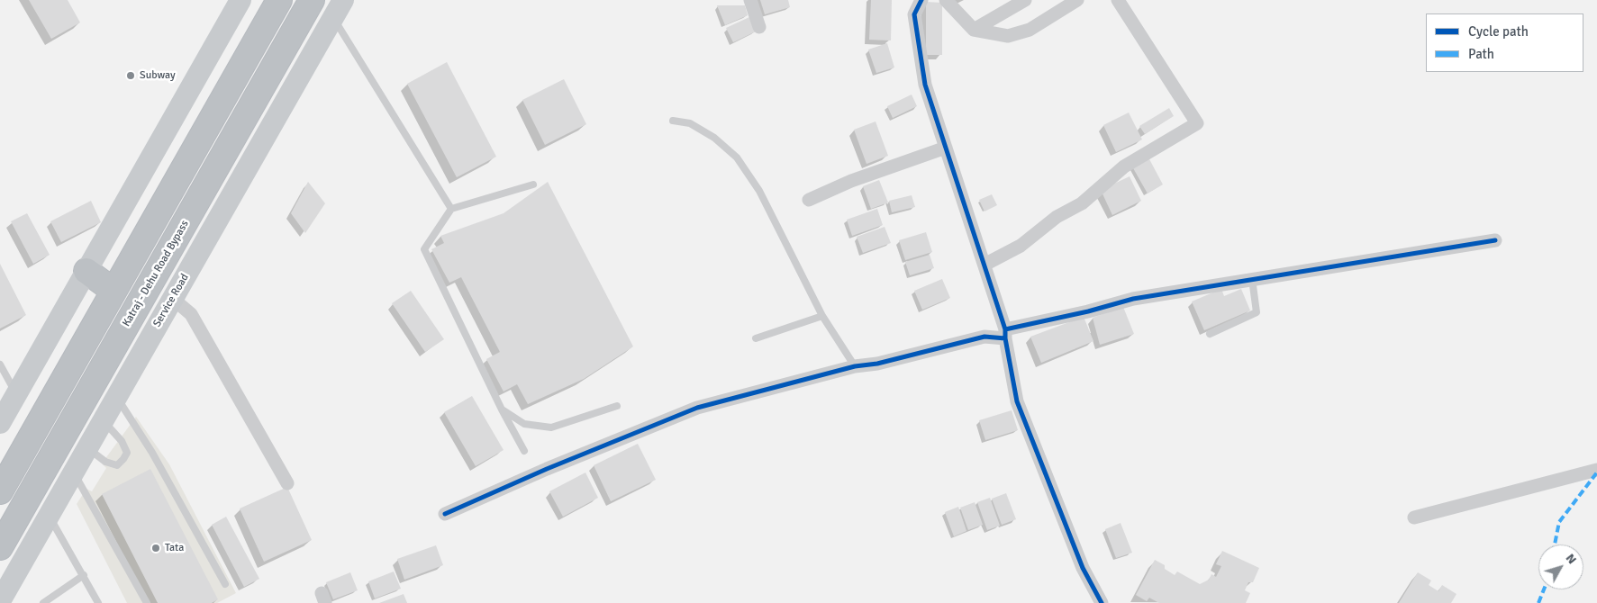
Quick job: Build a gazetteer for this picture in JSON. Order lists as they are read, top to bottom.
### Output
{
  "streets": {
    "highway": ["Katraj - Dehu Road Bypass"],
    "main road": ["Service Road"]
  },
  "places": ["Subway", "Tata"],
  "legend": ["Cycle path", "Path"],
  "north": "top right"
}
